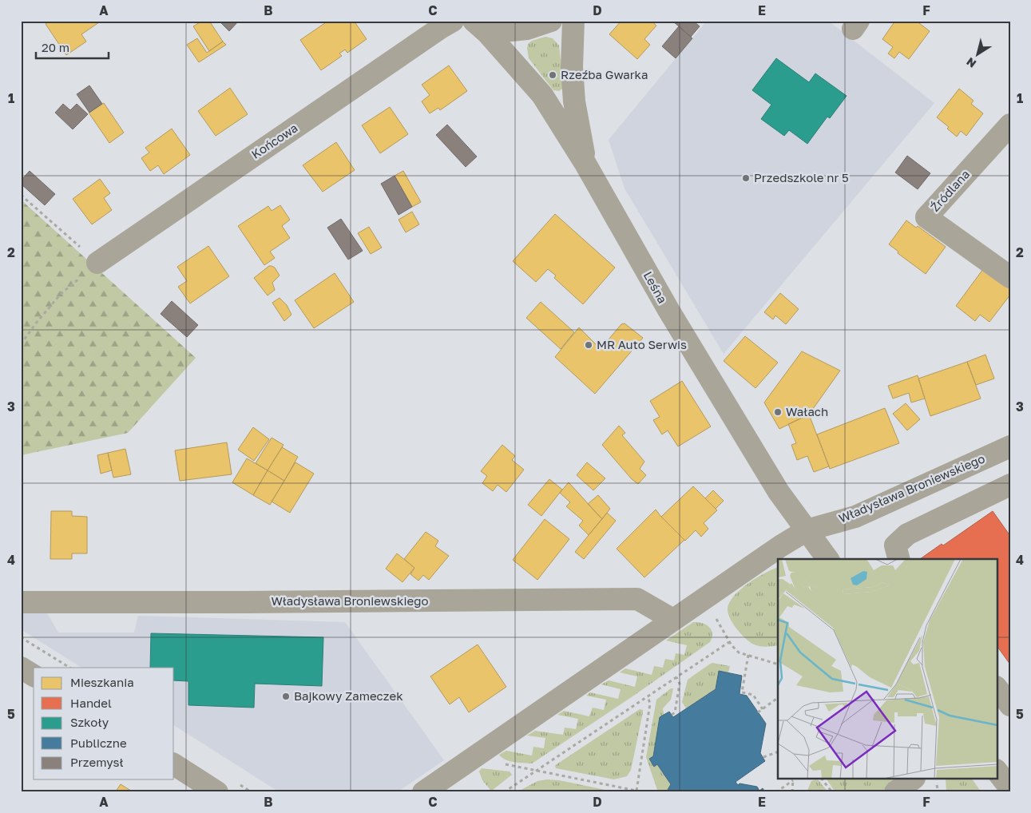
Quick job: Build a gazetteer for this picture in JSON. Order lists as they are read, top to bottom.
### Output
{
  "streets": {
    "street": [
      "Końcowa",
      "Źródlana",
      "Leśna",
      "Władysława Broniewskiego"
    ]
  },
  "crossings": [
    ["Leśna", "Władysława Broniewskiego"]
  ],
  "places": [
    "Rzeźba Gwarka",
    "Przedszkole nr 5",
    "MR Auto Serwis",
    "Wałach",
    "Bajkowy Zameczek"
  ],
  "legend": [
    "Mieszkania",
    "Handel",
    "Szkoły",
    "Publiczne",
    "Przemysł"
  ],
  "scale_bar": "20 m",
  "north": "bottom left",
  "grid": {
    "columns": [
      "A",
      "B",
      "C",
      "D",
      "E",
      "F"
    ],
    "rows": [
      "1",
      "2",
      "3",
      "4",
      "5"
    ]
  }
}
